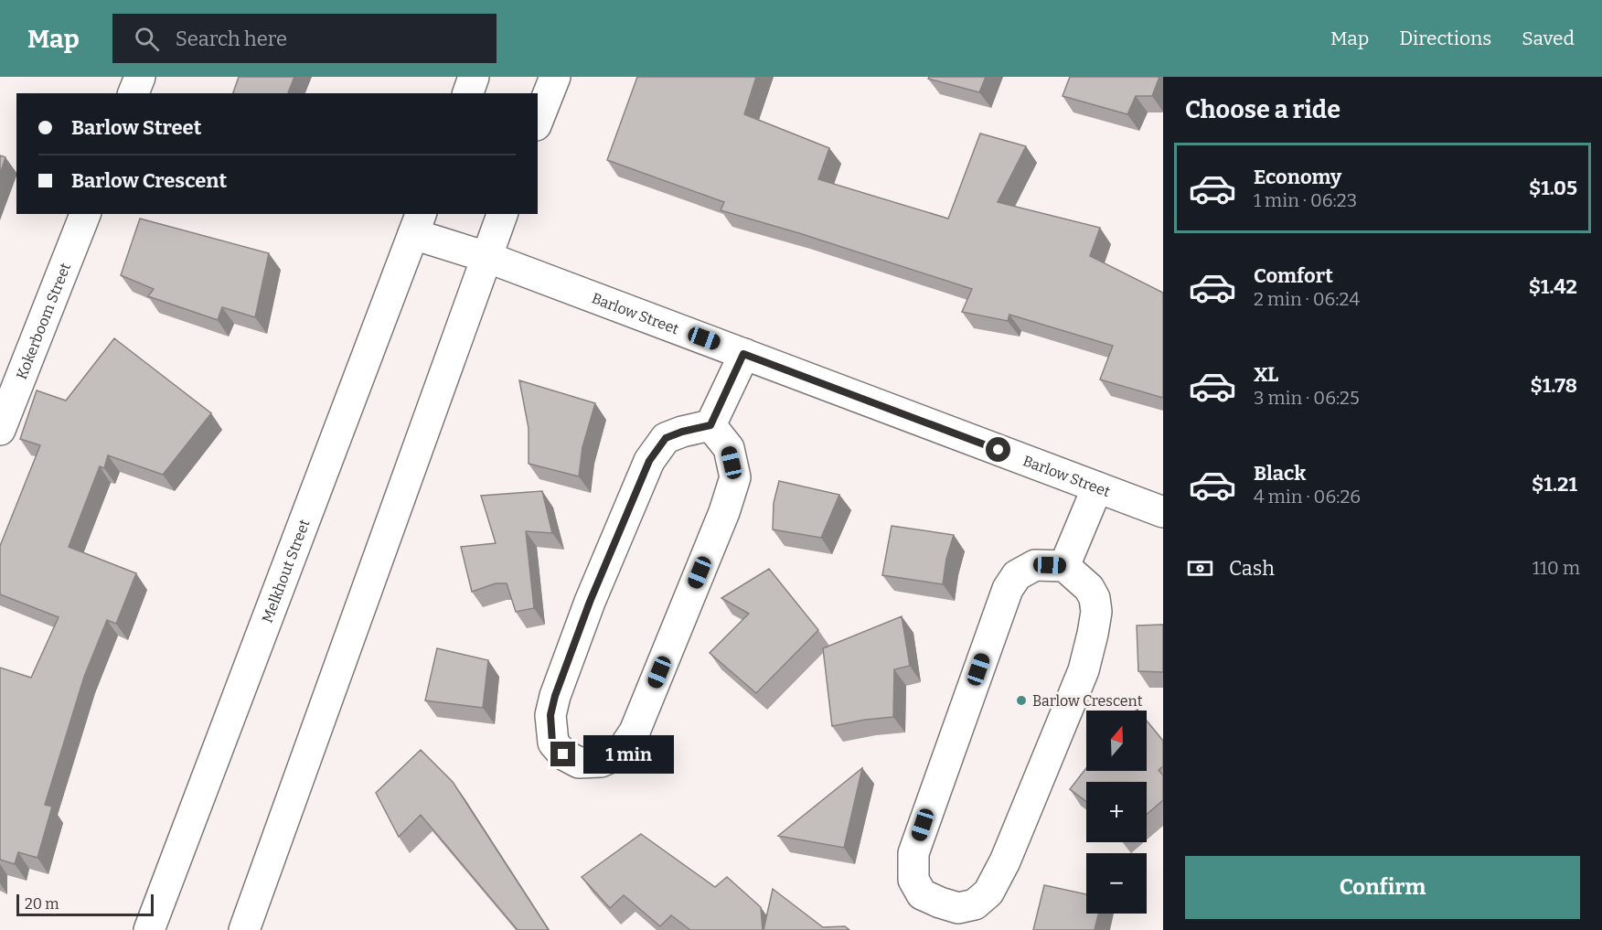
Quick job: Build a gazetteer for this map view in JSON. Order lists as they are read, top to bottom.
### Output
{
  "streets": {
    "street": ["Barlow Street", "Kokerboom Street", "Melkhout Street"]
  },
  "crossings": [
    ["Barlow Street", "Melkhout Street"]
  ],
  "places": ["Barlow Crescent"],
  "scale_bar": "20 m",
  "north": "top",
  "page": {
    "header": "Map",
    "search": "Search here",
    "nav": ["Map", "Directions", "Saved"],
    "heading": "Choose a ride",
    "banner": ["Barlow Street", "Barlow Crescent"],
    "list": [
      {
        "name": "Economy",
        "note": "1 min · 06:23",
        "value": "$1.05"
      },
      {
        "name": "Comfort",
        "note": "2 min · 06:24",
        "value": "$1.42"
      },
      {
        "name": "XL",
        "note": "3 min · 06:25",
        "value": "$1.78"
      },
      {
        "name": "Black",
        "note": "4 min · 06:26",
        "value": "$1.21"
      }
    ],
    "pay": ["Cash", "110 m"],
    "map_buttons": ["+", "−"],
    "bubble": "1 min",
    "buttons": "Confirm",
    "scale": "20 m"
  }
}
